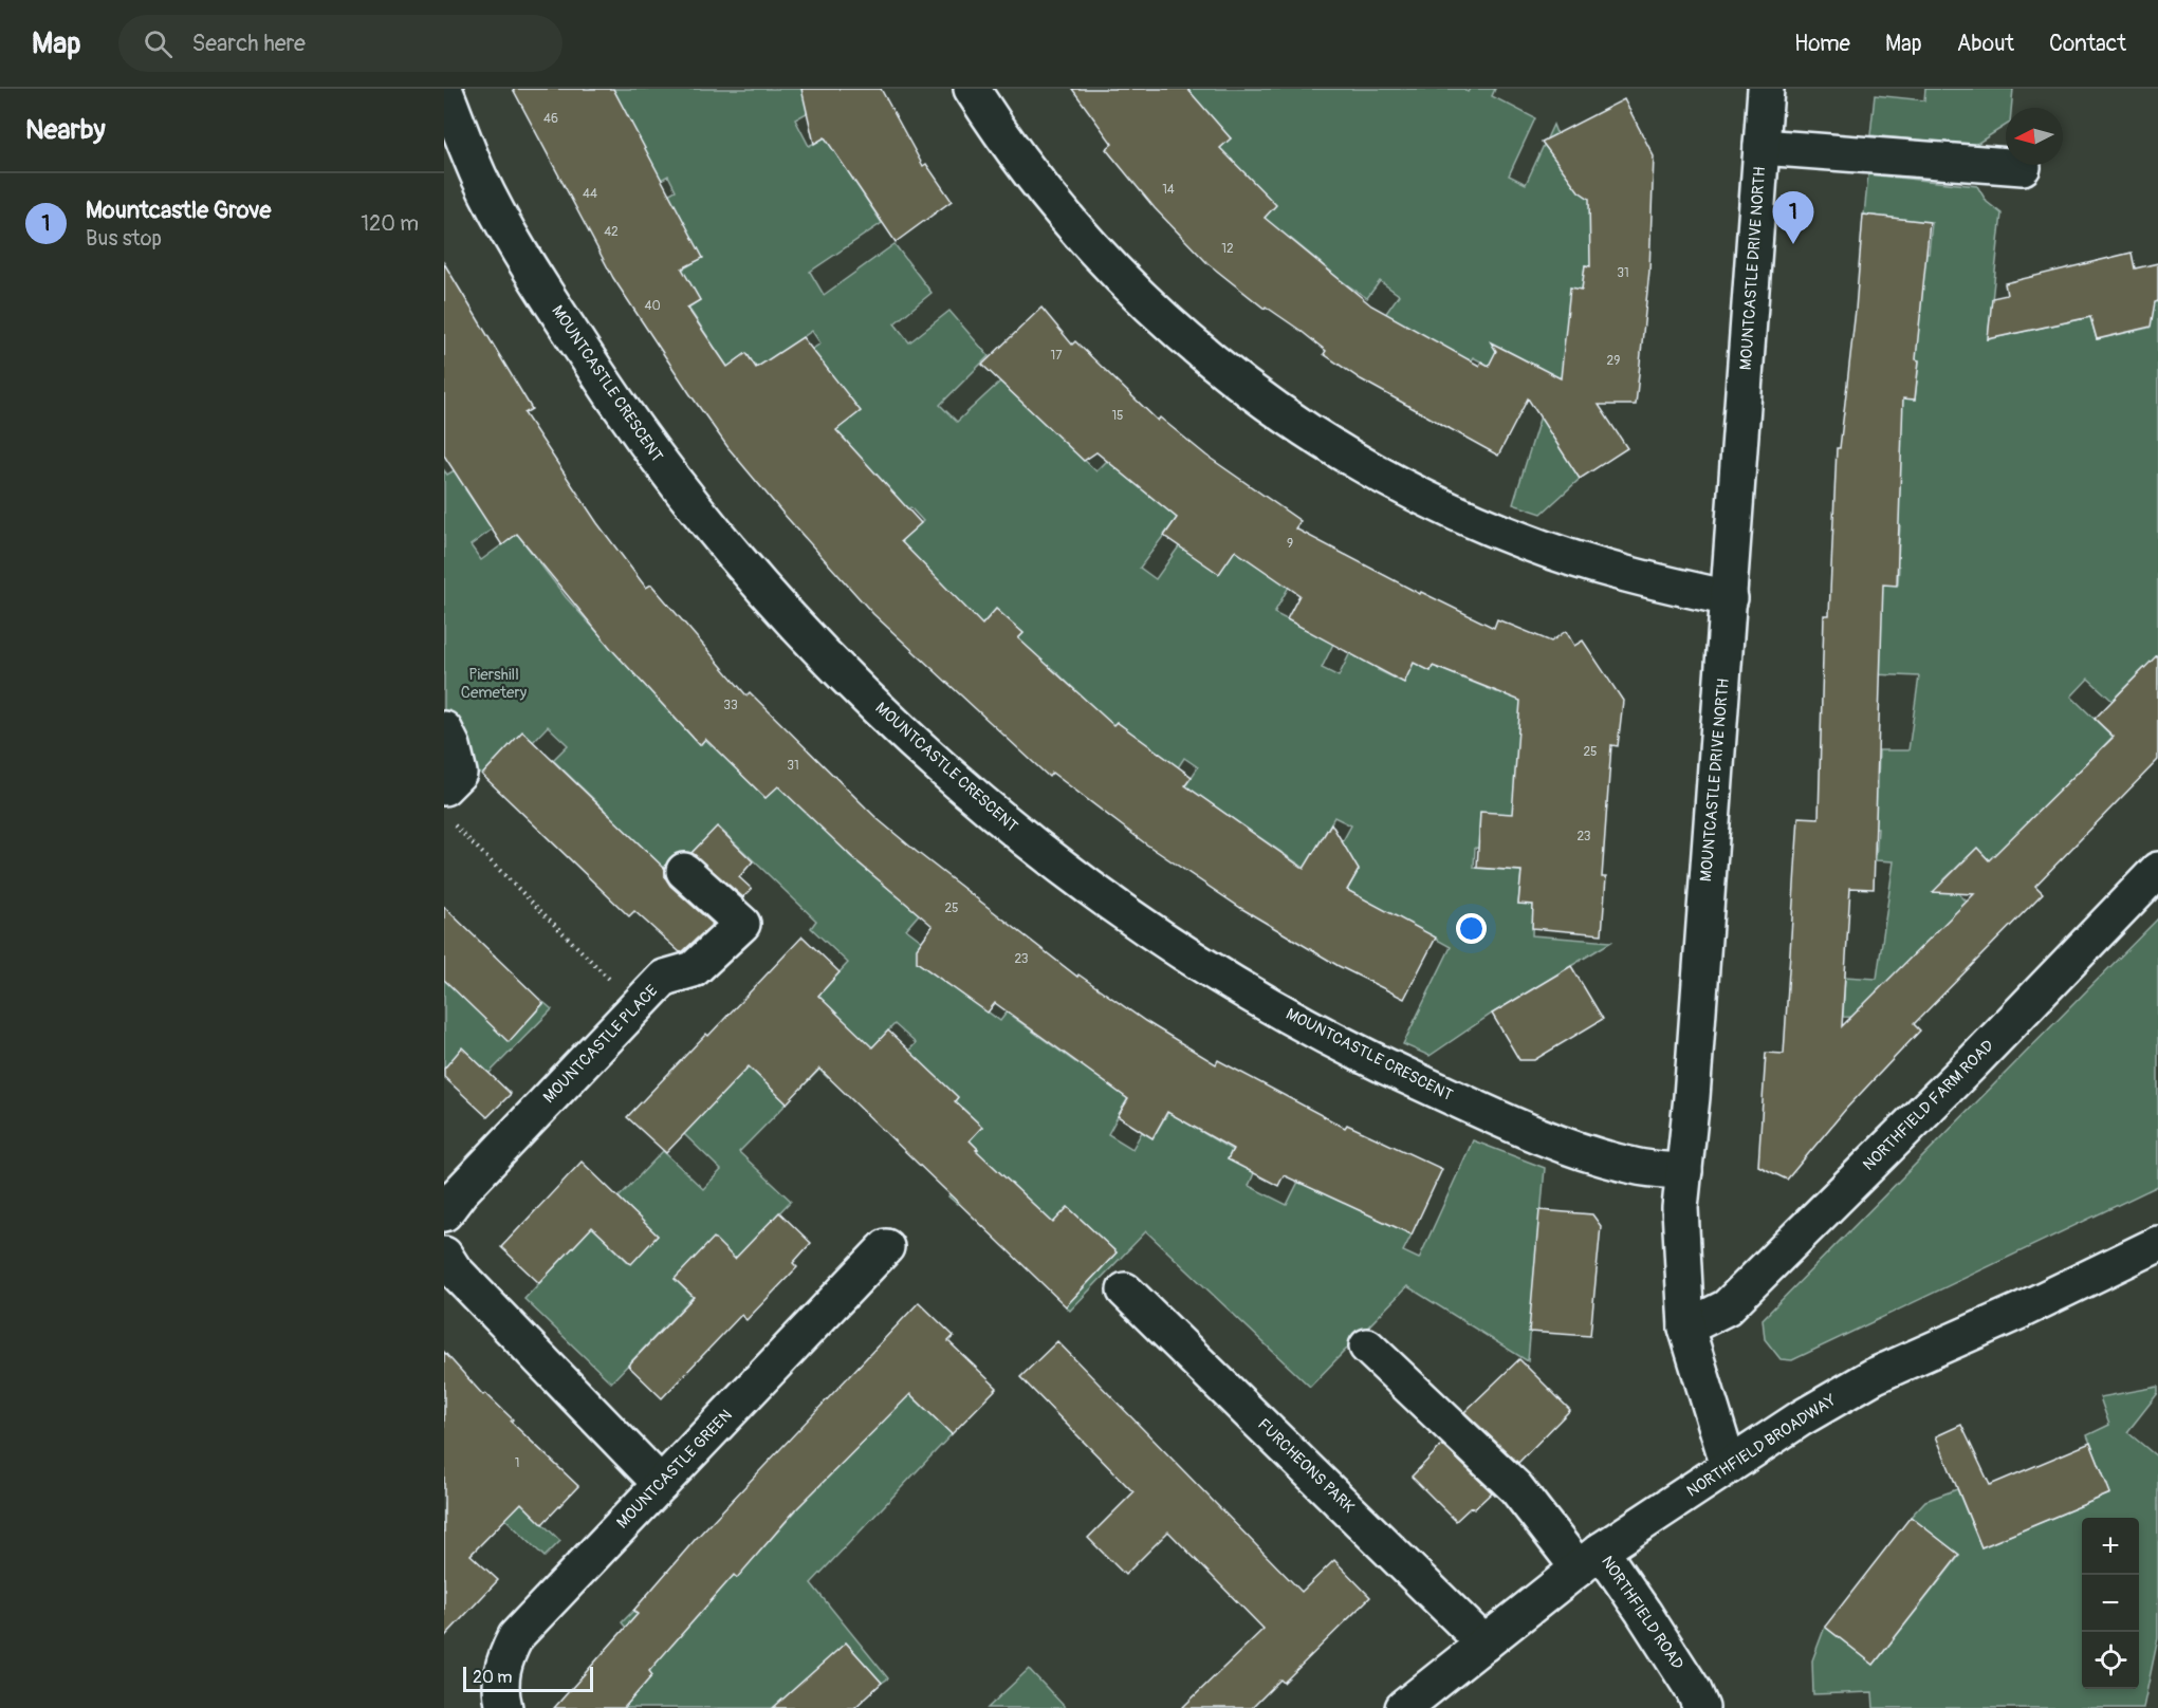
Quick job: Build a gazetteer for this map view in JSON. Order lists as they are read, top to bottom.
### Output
{
  "streets": {
    "street": [
      "MOUNTCASTLE DRIVE NORTH",
      "MOUNTCASTLE CRESCENT",
      "MOUNTCASTLE PLACE",
      "NORTHFIELD FARM ROAD",
      "NORTHFIELD BROADWAY",
      "FURCHEONS PARK",
      "MOUNTCASTLE GREEN",
      "NORTHFIELD ROAD"
    ]
  },
  "crossings": [
    ["MOUNTCASTLE DRIVE NORTH", "MOUNTCASTLE CRESCENT"],
    ["MOUNTCASTLE DRIVE NORTH", "NORTHFIELD FARM ROAD"],
    ["MOUNTCASTLE DRIVE NORTH", "NORTHFIELD BROADWAY"],
    ["NORTHFIELD BROADWAY", "FURCHEONS PARK"],
    ["NORTHFIELD BROADWAY", "NORTHFIELD ROAD"]
  ],
  "parks": ["Piershill Cemetery"],
  "house_numbers": [
    "46",
    "14",
    "44",
    "42",
    "12",
    "31",
    "40",
    "17",
    "29",
    "15",
    "9",
    "33",
    "25",
    "31",
    "23",
    "25",
    "23",
    "1"
  ],
  "scale_bar": "20 m",
  "north": "left",
  "page": {
    "header": "Map",
    "search": "Search here",
    "nav": [
      "Home",
      "Map",
      "About",
      "Contact"
    ],
    "heading": "Nearby",
    "list": [
      {
        "mark": "1",
        "name": "Mountcastle Grove",
        "note": "Bus stop",
        "value": "120 m"
      }
    ],
    "pins": "1",
    "map_buttons": ["+", "−"],
    "scale": "20 m"
  }
}
